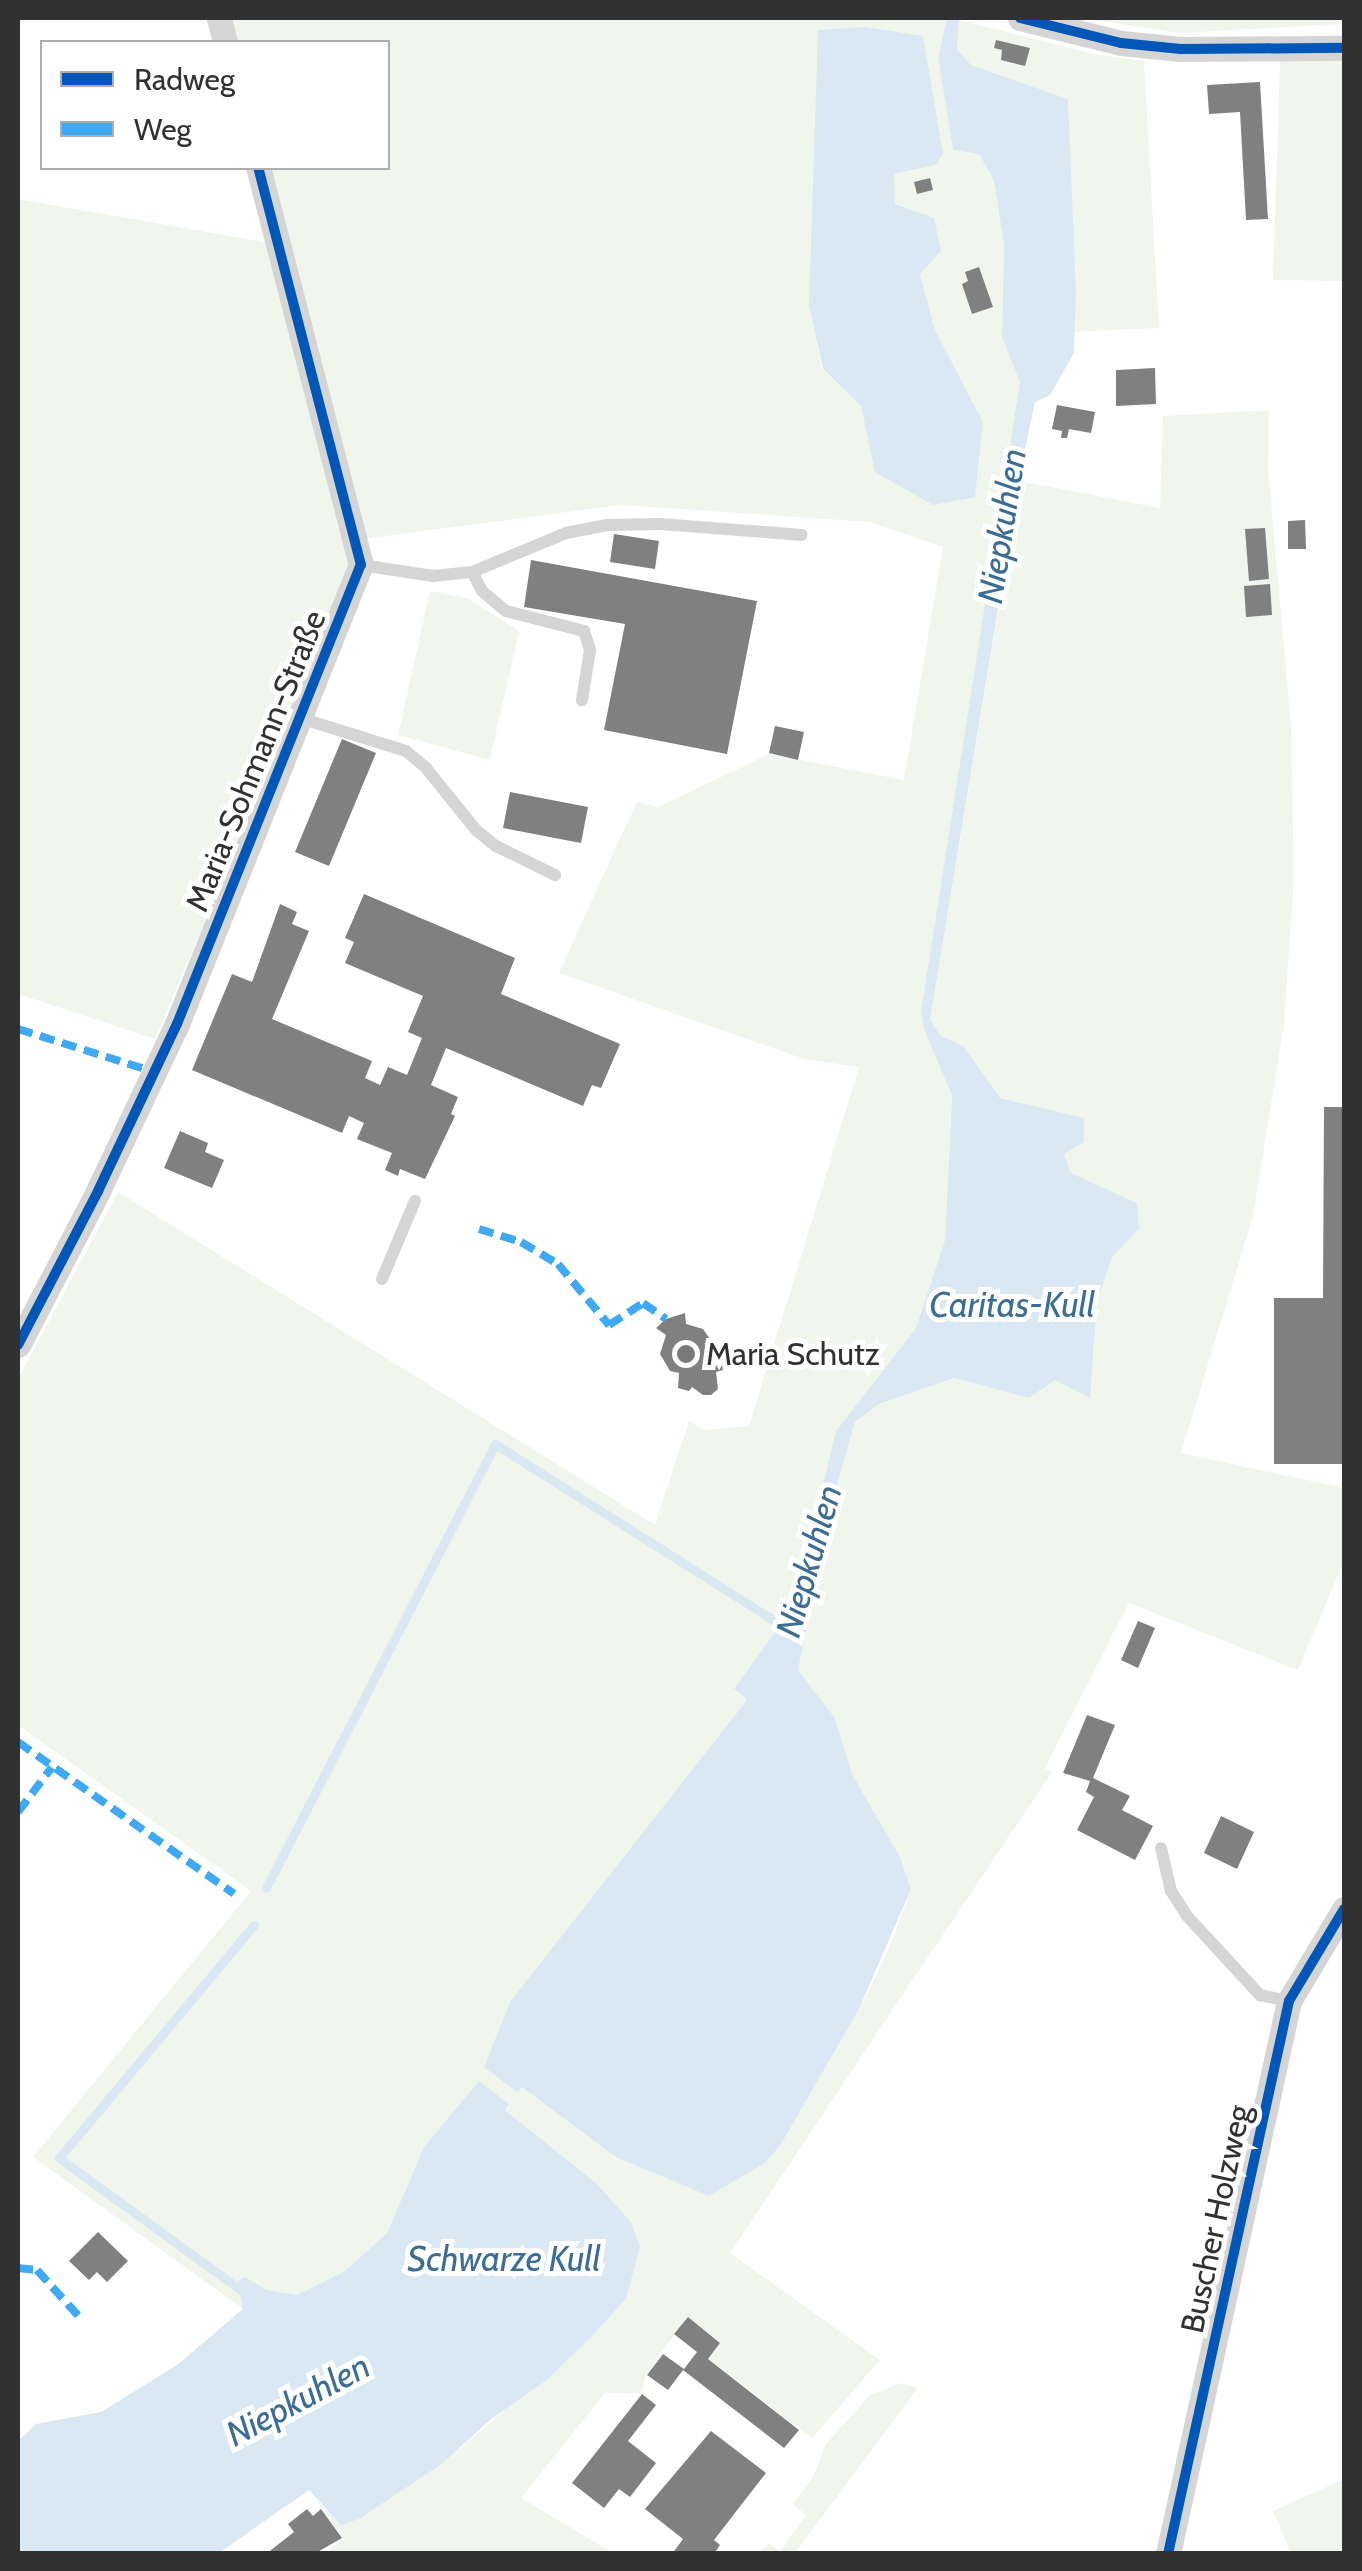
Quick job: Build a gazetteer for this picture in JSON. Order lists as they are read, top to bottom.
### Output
{
  "streets": {
    "street": ["Maria-Sohmann-Straße", "Buscher Holzweg"]
  },
  "water": ["Niepkuhlen", "Caritas-Kull", "Schwarze Kull"],
  "places": ["Maria Schutz"],
  "legend": ["Radweg", "Weg"]
}
